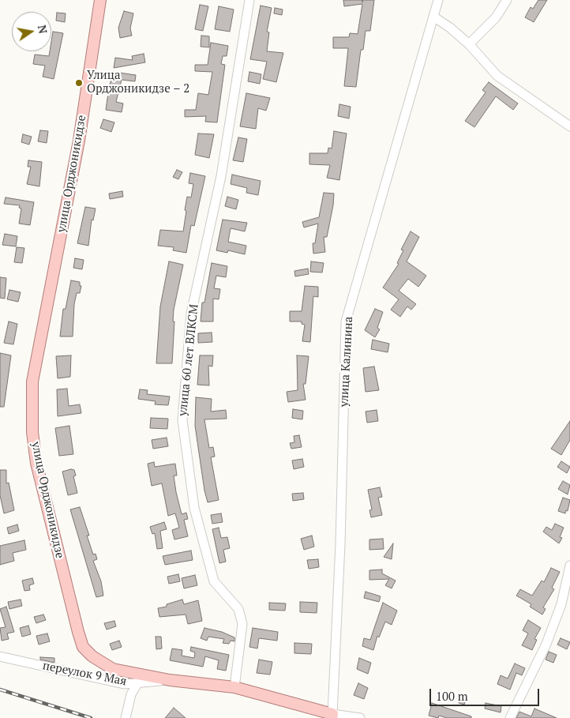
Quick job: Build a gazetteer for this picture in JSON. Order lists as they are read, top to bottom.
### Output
{
  "streets": {
    "main road": ["улица Орджоникидзе"],
    "street": ["улица 60 лет ВЛКСМ", "улица Калинина", "переулок 9 Мая"]
  },
  "crossings": [
    ["улица Орджоникидзе", "улица 60 лет ВЛКСМ"],
    ["улица Орджоникидзе", "улица Калинина"],
    ["улица Орджоникидзе", "переулок 9 Мая"]
  ],
  "places": ["Улица Орджоникидзе – 2"],
  "scale_bar": "100 m",
  "north": "right"
}
